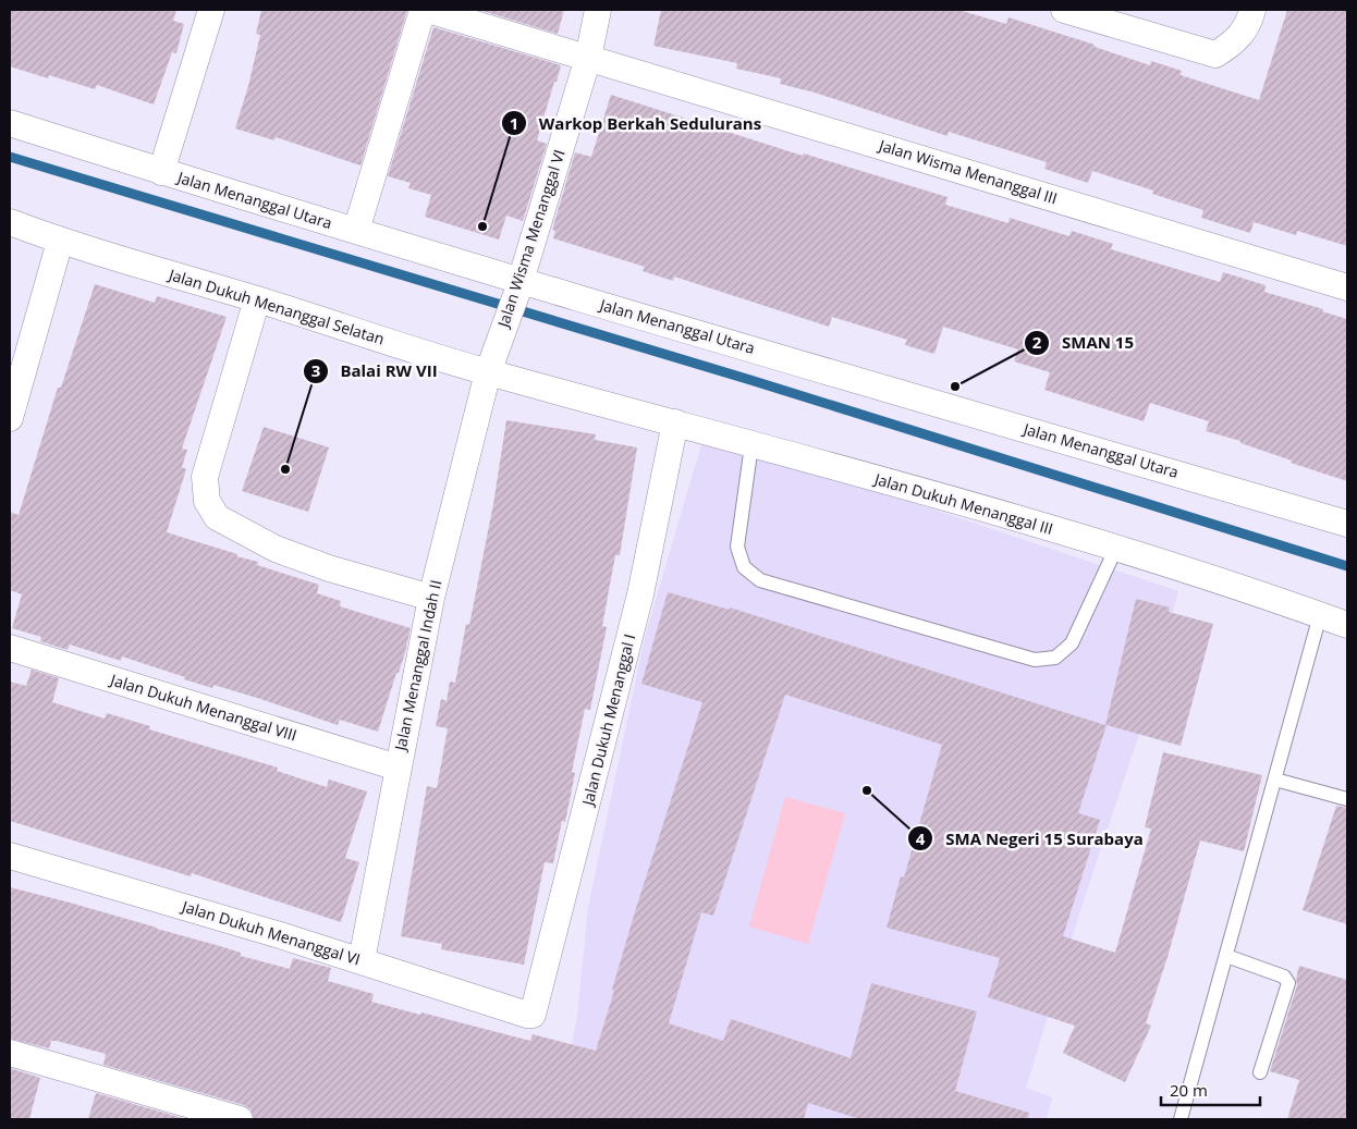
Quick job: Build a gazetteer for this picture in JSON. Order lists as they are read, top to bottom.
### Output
{
  "streets": {
    "street": [
      "Jalan Wisma Menanggal III",
      "Jalan Menanggal Utara",
      "Jalan Wisma Menanggal VI",
      "Jalan Dukuh Menanggal Selatan",
      "Jalan Dukuh Menanggal III",
      "Jalan Menanggal Indah II",
      "Jalan Dukuh Menanggal VIII",
      "Jalan Dukuh Menanggal I",
      "Jalan Dukuh Menanggal VI"
    ]
  },
  "crossings": [
    ["Jalan Wisma Menanggal III", "Jalan Wisma Menanggal VI"],
    ["Jalan Menanggal Utara", "Jalan Wisma Menanggal VI"],
    ["Jalan Wisma Menanggal VI", "Jalan Dukuh Menanggal Selatan"],
    ["Jalan Wisma Menanggal VI", "Jalan Menanggal Indah II"],
    ["Jalan Dukuh Menanggal Selatan", "Jalan Dukuh Menanggal III"],
    ["Jalan Dukuh Menanggal Selatan", "Jalan Menanggal Indah II"],
    ["Jalan Dukuh Menanggal III", "Jalan Dukuh Menanggal I"],
    ["Jalan Menanggal Indah II", "Jalan Dukuh Menanggal VIII"],
    ["Jalan Menanggal Indah II", "Jalan Dukuh Menanggal VI"],
    ["Jalan Dukuh Menanggal I", "Jalan Dukuh Menanggal VI"]
  ],
  "places": [
    "Warkop Berkah Sedulurans",
    "SMAN 15",
    "Balai RW VII",
    "SMA Negeri 15 Surabaya"
  ],
  "scale_bar": "20 m"
}
